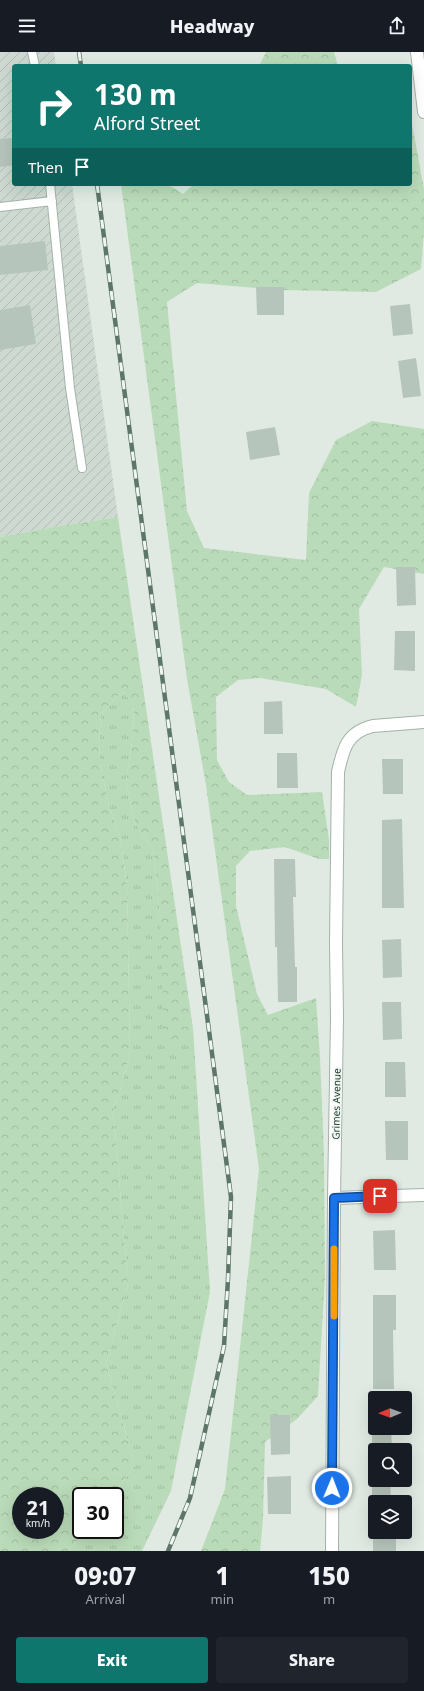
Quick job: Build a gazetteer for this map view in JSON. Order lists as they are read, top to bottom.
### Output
{
  "streets": {
    "street": ["Grimes Avenue"]
  },
  "north": "left",
  "page": {
    "header": "Headway",
    "turn": ["130 m", "Alford Street"],
    "then": "Then",
    "speed": "21 km/h",
    "limit": "30",
    "eta": [
      "09:07",
      "Arrival",
      "1",
      "min",
      "150",
      "m"
    ],
    "buttons": ["Exit", "Share"]
  }
}
